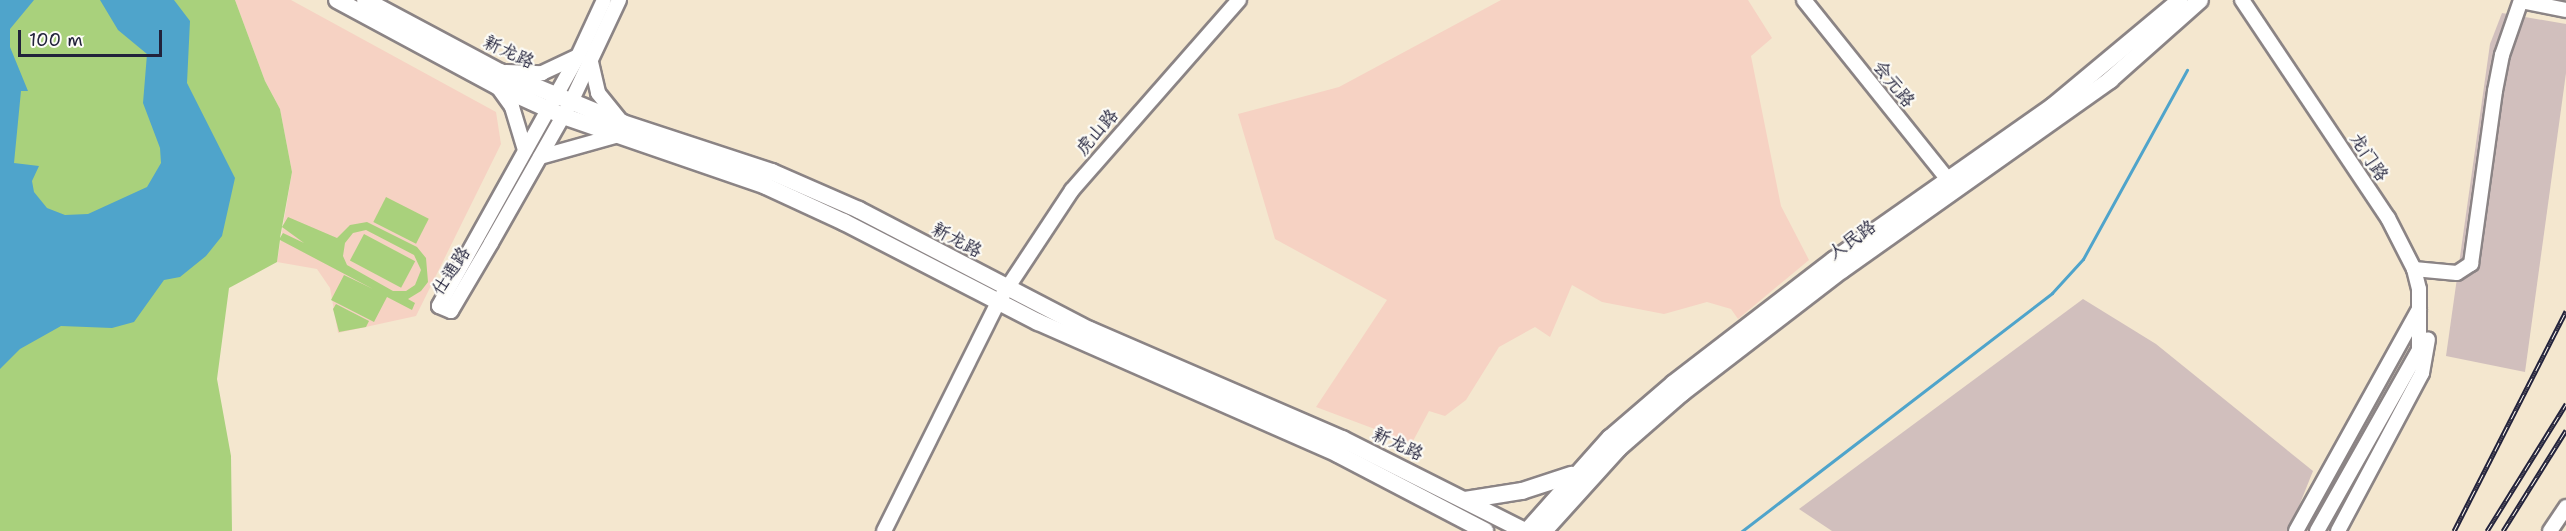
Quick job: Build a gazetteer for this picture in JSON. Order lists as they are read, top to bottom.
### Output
{
  "streets": {
    "main road": ["新龙路", "人民路"],
    "street": [
      "会元路",
      "虎山路",
      "龙门路",
      "仕通路"
    ]
  },
  "crossings": [
    ["新龙路", "虎山路"],
    ["新龙路", "人民路"],
    ["新龙路", "仕通路"],
    ["会元路", "人民路"]
  ],
  "scale_bar": "100 m"
}
